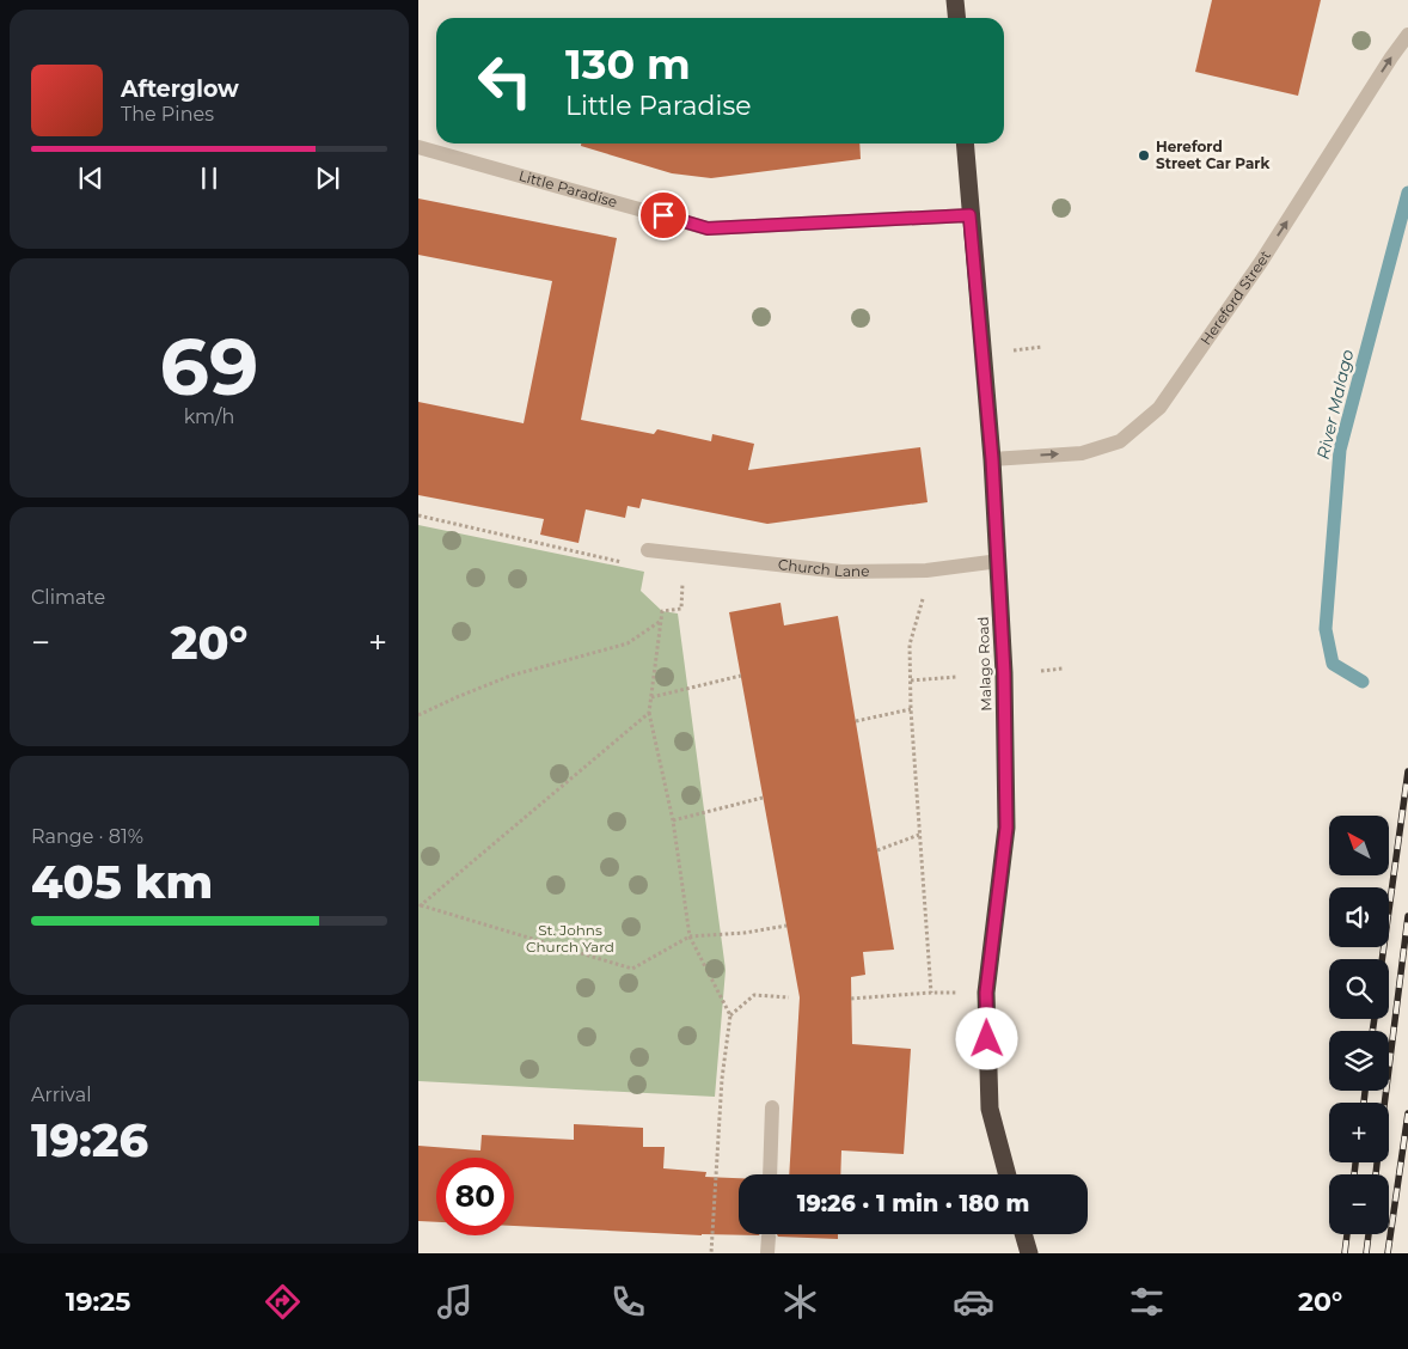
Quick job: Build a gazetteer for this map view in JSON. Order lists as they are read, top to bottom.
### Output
{
  "streets": {
    "highway": ["Malago Road"],
    "street": ["Little Paradise", "Hereford Street", "Church Lane"]
  },
  "crossings": [
    ["Little Paradise", "Malago Road"],
    ["Hereford Street", "Malago Road"],
    ["Church Lane", "Malago Road"]
  ],
  "one_way": ["Hereford Street"],
  "water": ["River Malago"],
  "parks": ["St. Johns Church Yard"],
  "places": ["Hereford Street Car Park"],
  "north": "top left",
  "page": {
    "turn": ["130 m", "Little Paradise"],
    "song": ["Afterglow", "The Pines"],
    "tile": [
      ["69", "km/h"],
      "Climate",
      ["Range · 81%", "405 km"],
      ["Arrival", "19:26"]
    ],
    "heat": ["−", "20°", "+"],
    "map_buttons": ["+", "−"],
    "limit": "80",
    "trip": "19:26 · 1 min · 180 m",
    "tabs": ["19:25", "20°"]
  }
}
